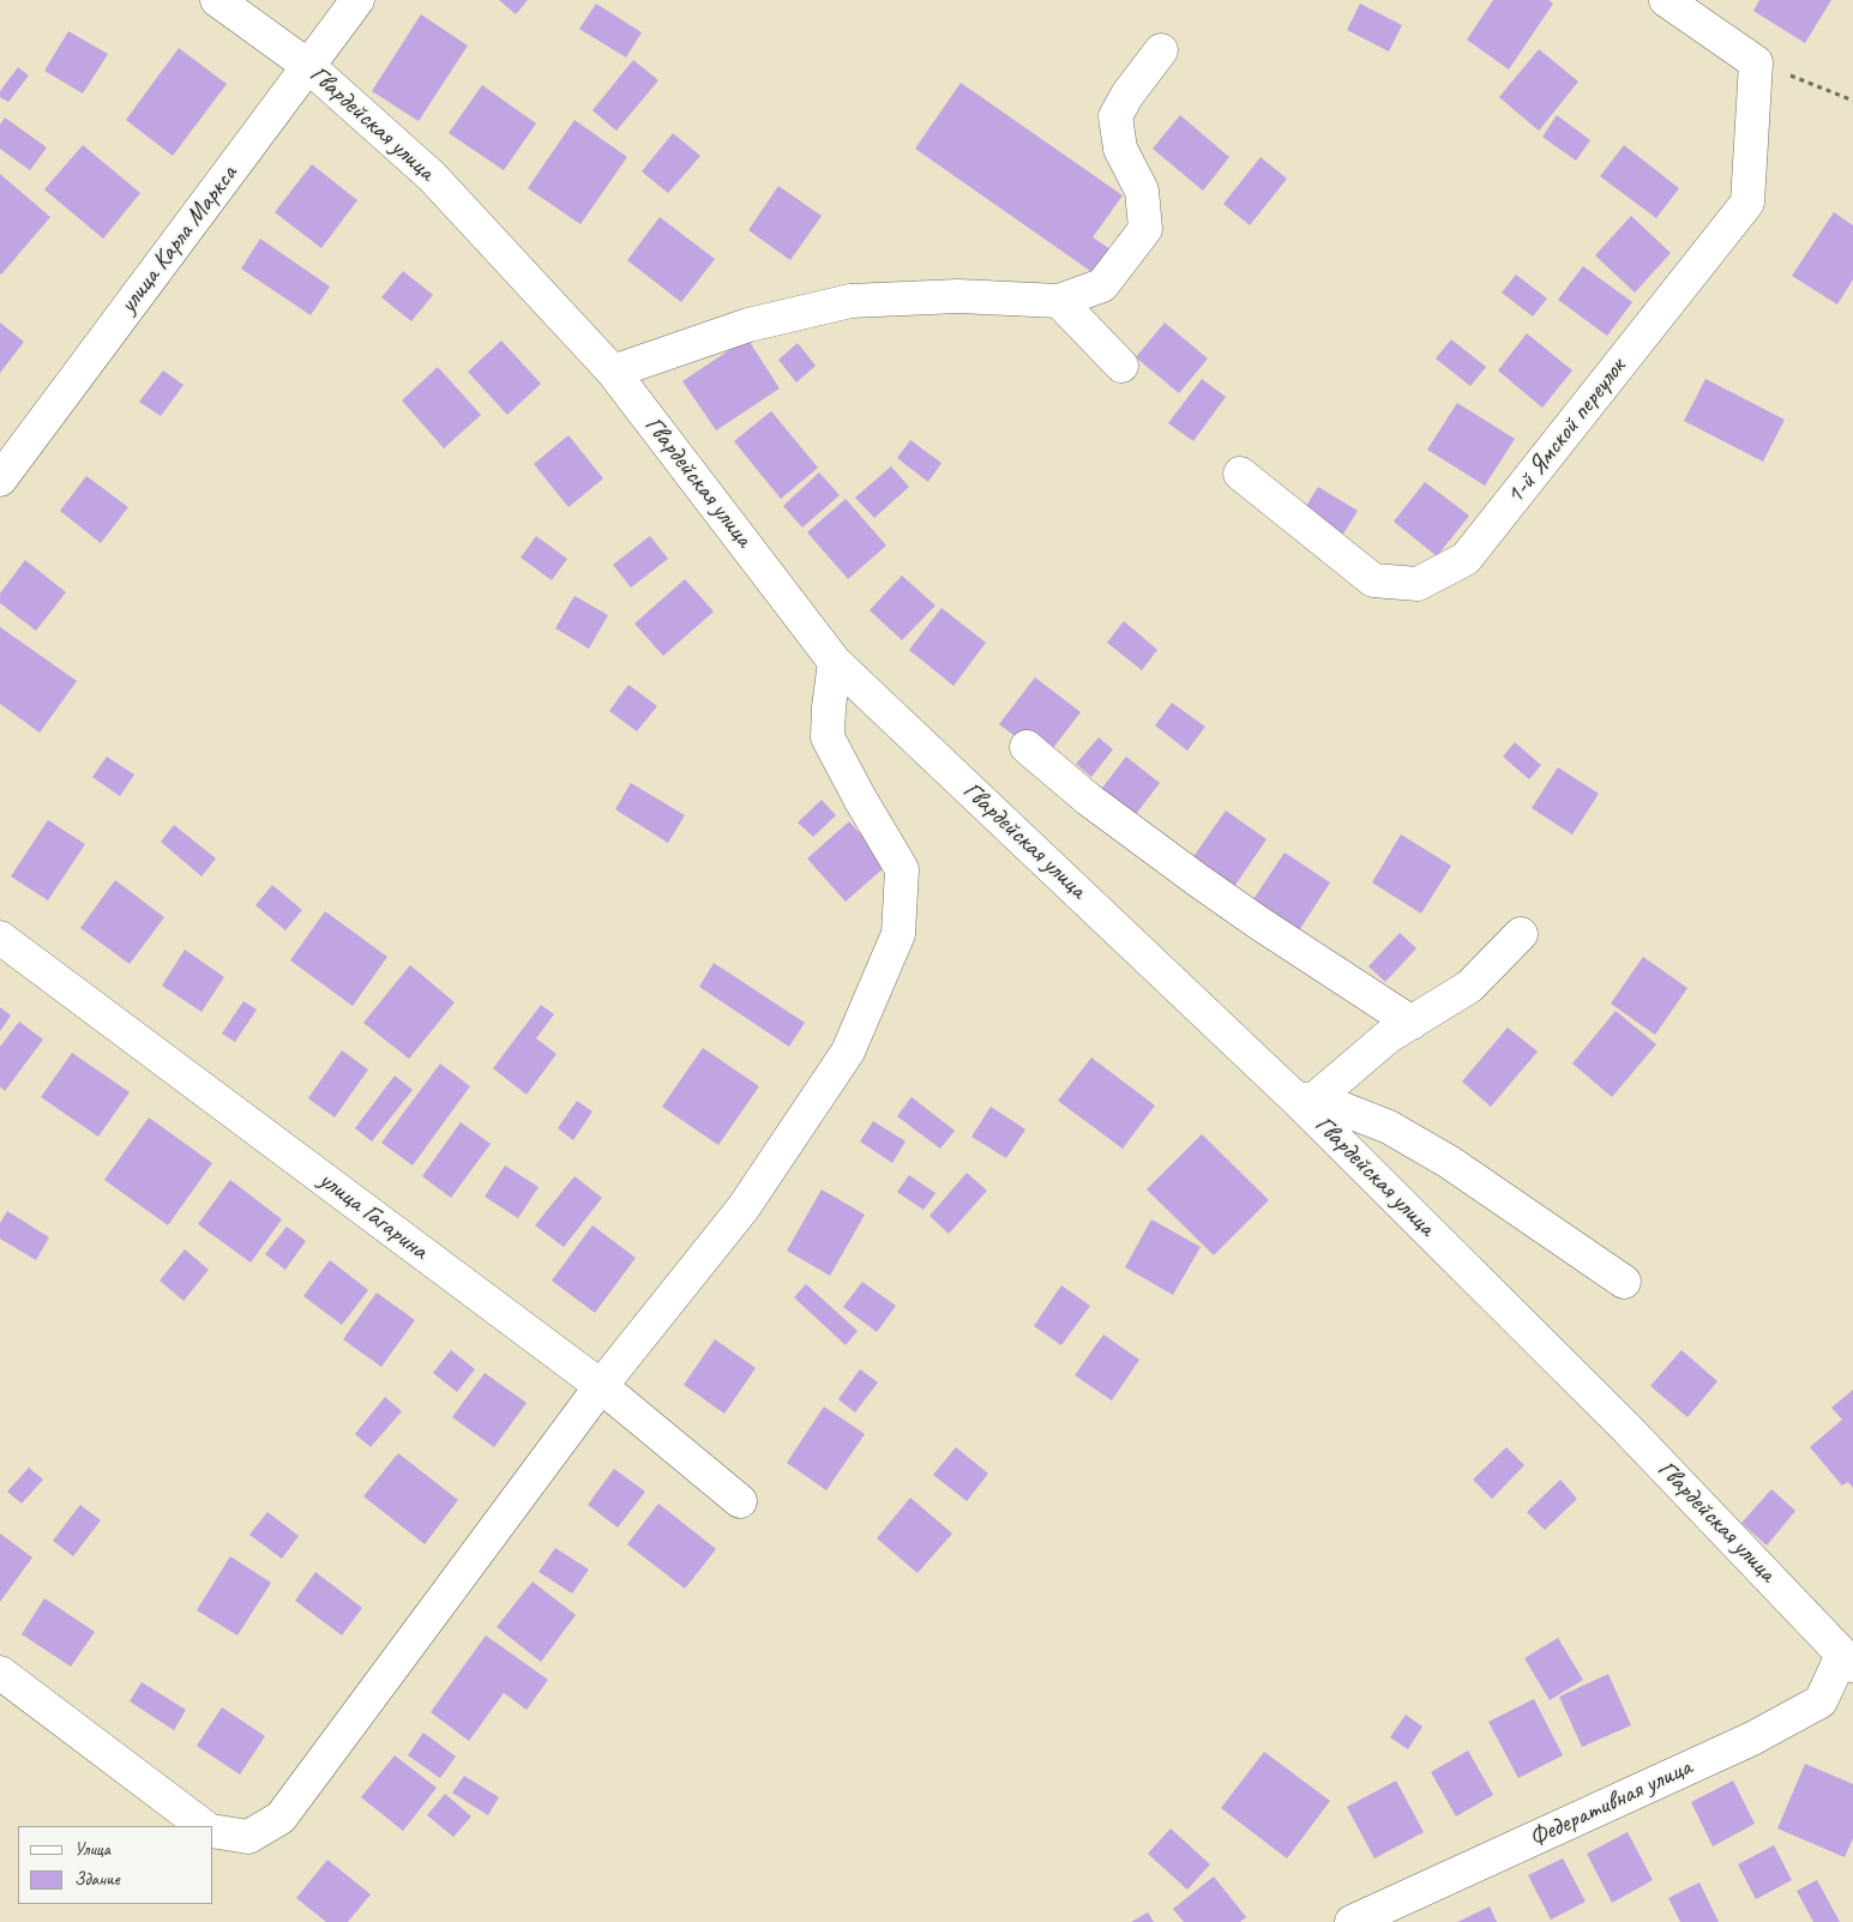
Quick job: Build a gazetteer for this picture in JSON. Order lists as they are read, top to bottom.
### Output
{
  "streets": {
    "street": [
      "Гвардейская улица",
      "улица Карла Маркса",
      "1-й Ямской переулок",
      "улица Гагарина",
      "Федеративная улица"
    ]
  },
  "crossings": [
    ["Гвардейская улица", "улица Карла Маркса"],
    ["Гвардейская улица", "Федеративная улица"]
  ],
  "legend": ["Улица", "Здание"]
}
